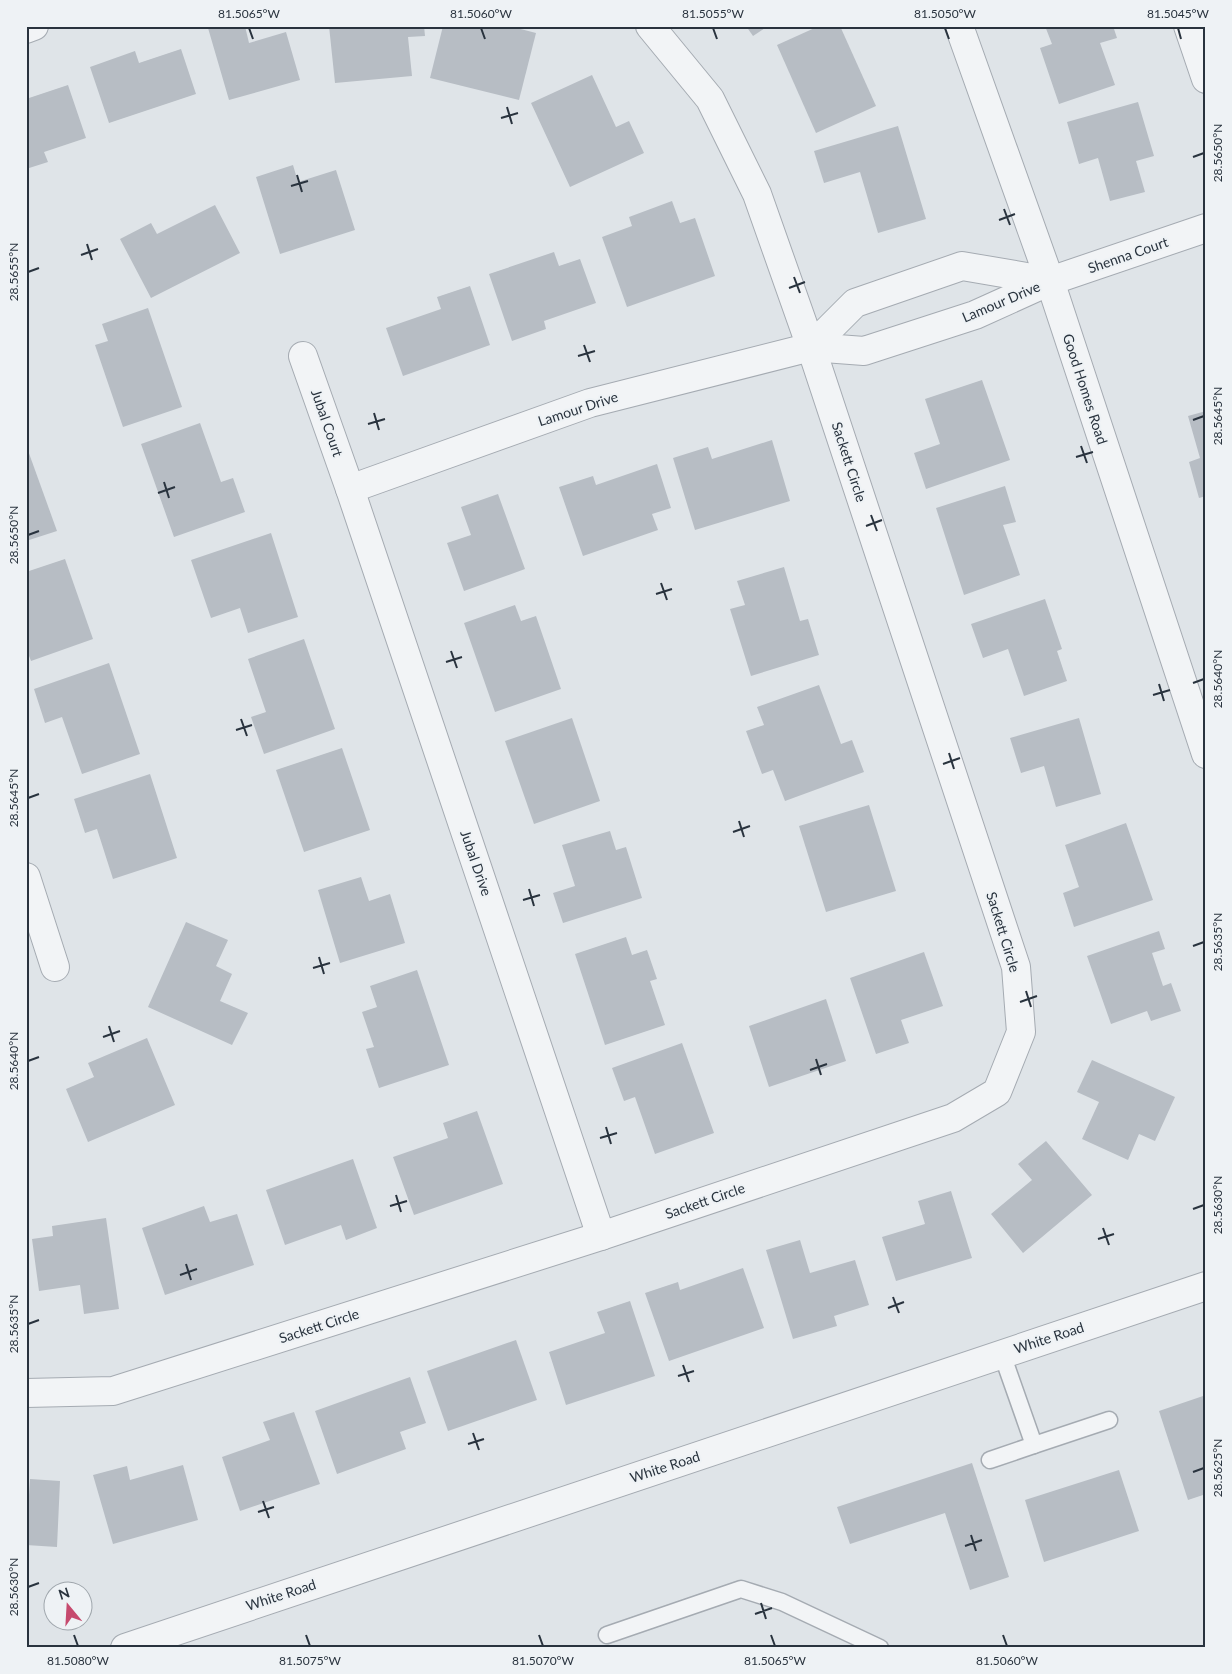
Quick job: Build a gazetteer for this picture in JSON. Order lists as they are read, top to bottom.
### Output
{
  "streets": {
    "street": [
      "Shenna Court",
      "Lamour Drive",
      "Good Homes Road",
      "Jubal Court",
      "Sackett Circle",
      "Jubal Drive",
      "White Road"
    ]
  },
  "crossings": [
    ["Shenna Court", "Lamour Drive"],
    ["Shenna Court", "Good Homes Road"],
    ["Lamour Drive", "Good Homes Road"],
    ["Lamour Drive", "Jubal Court"],
    ["Lamour Drive", "Sackett Circle"],
    ["Lamour Drive", "Jubal Drive"],
    ["Jubal Court", "Jubal Drive"],
    ["Sackett Circle", "Jubal Drive"]
  ],
  "north": "top",
  "coordinates": [
    "81.5065°W",
    "81.5060°W",
    "81.5055°W",
    "81.5050°W",
    "81.5045°W",
    "28.5650°N",
    "28.5655°N",
    "28.5645°N",
    "28.5640°N",
    "28.5635°N",
    "28.5630°N",
    "28.5625°N",
    "81.5080°W",
    "81.5075°W",
    "81.5070°W"
  ]
}
